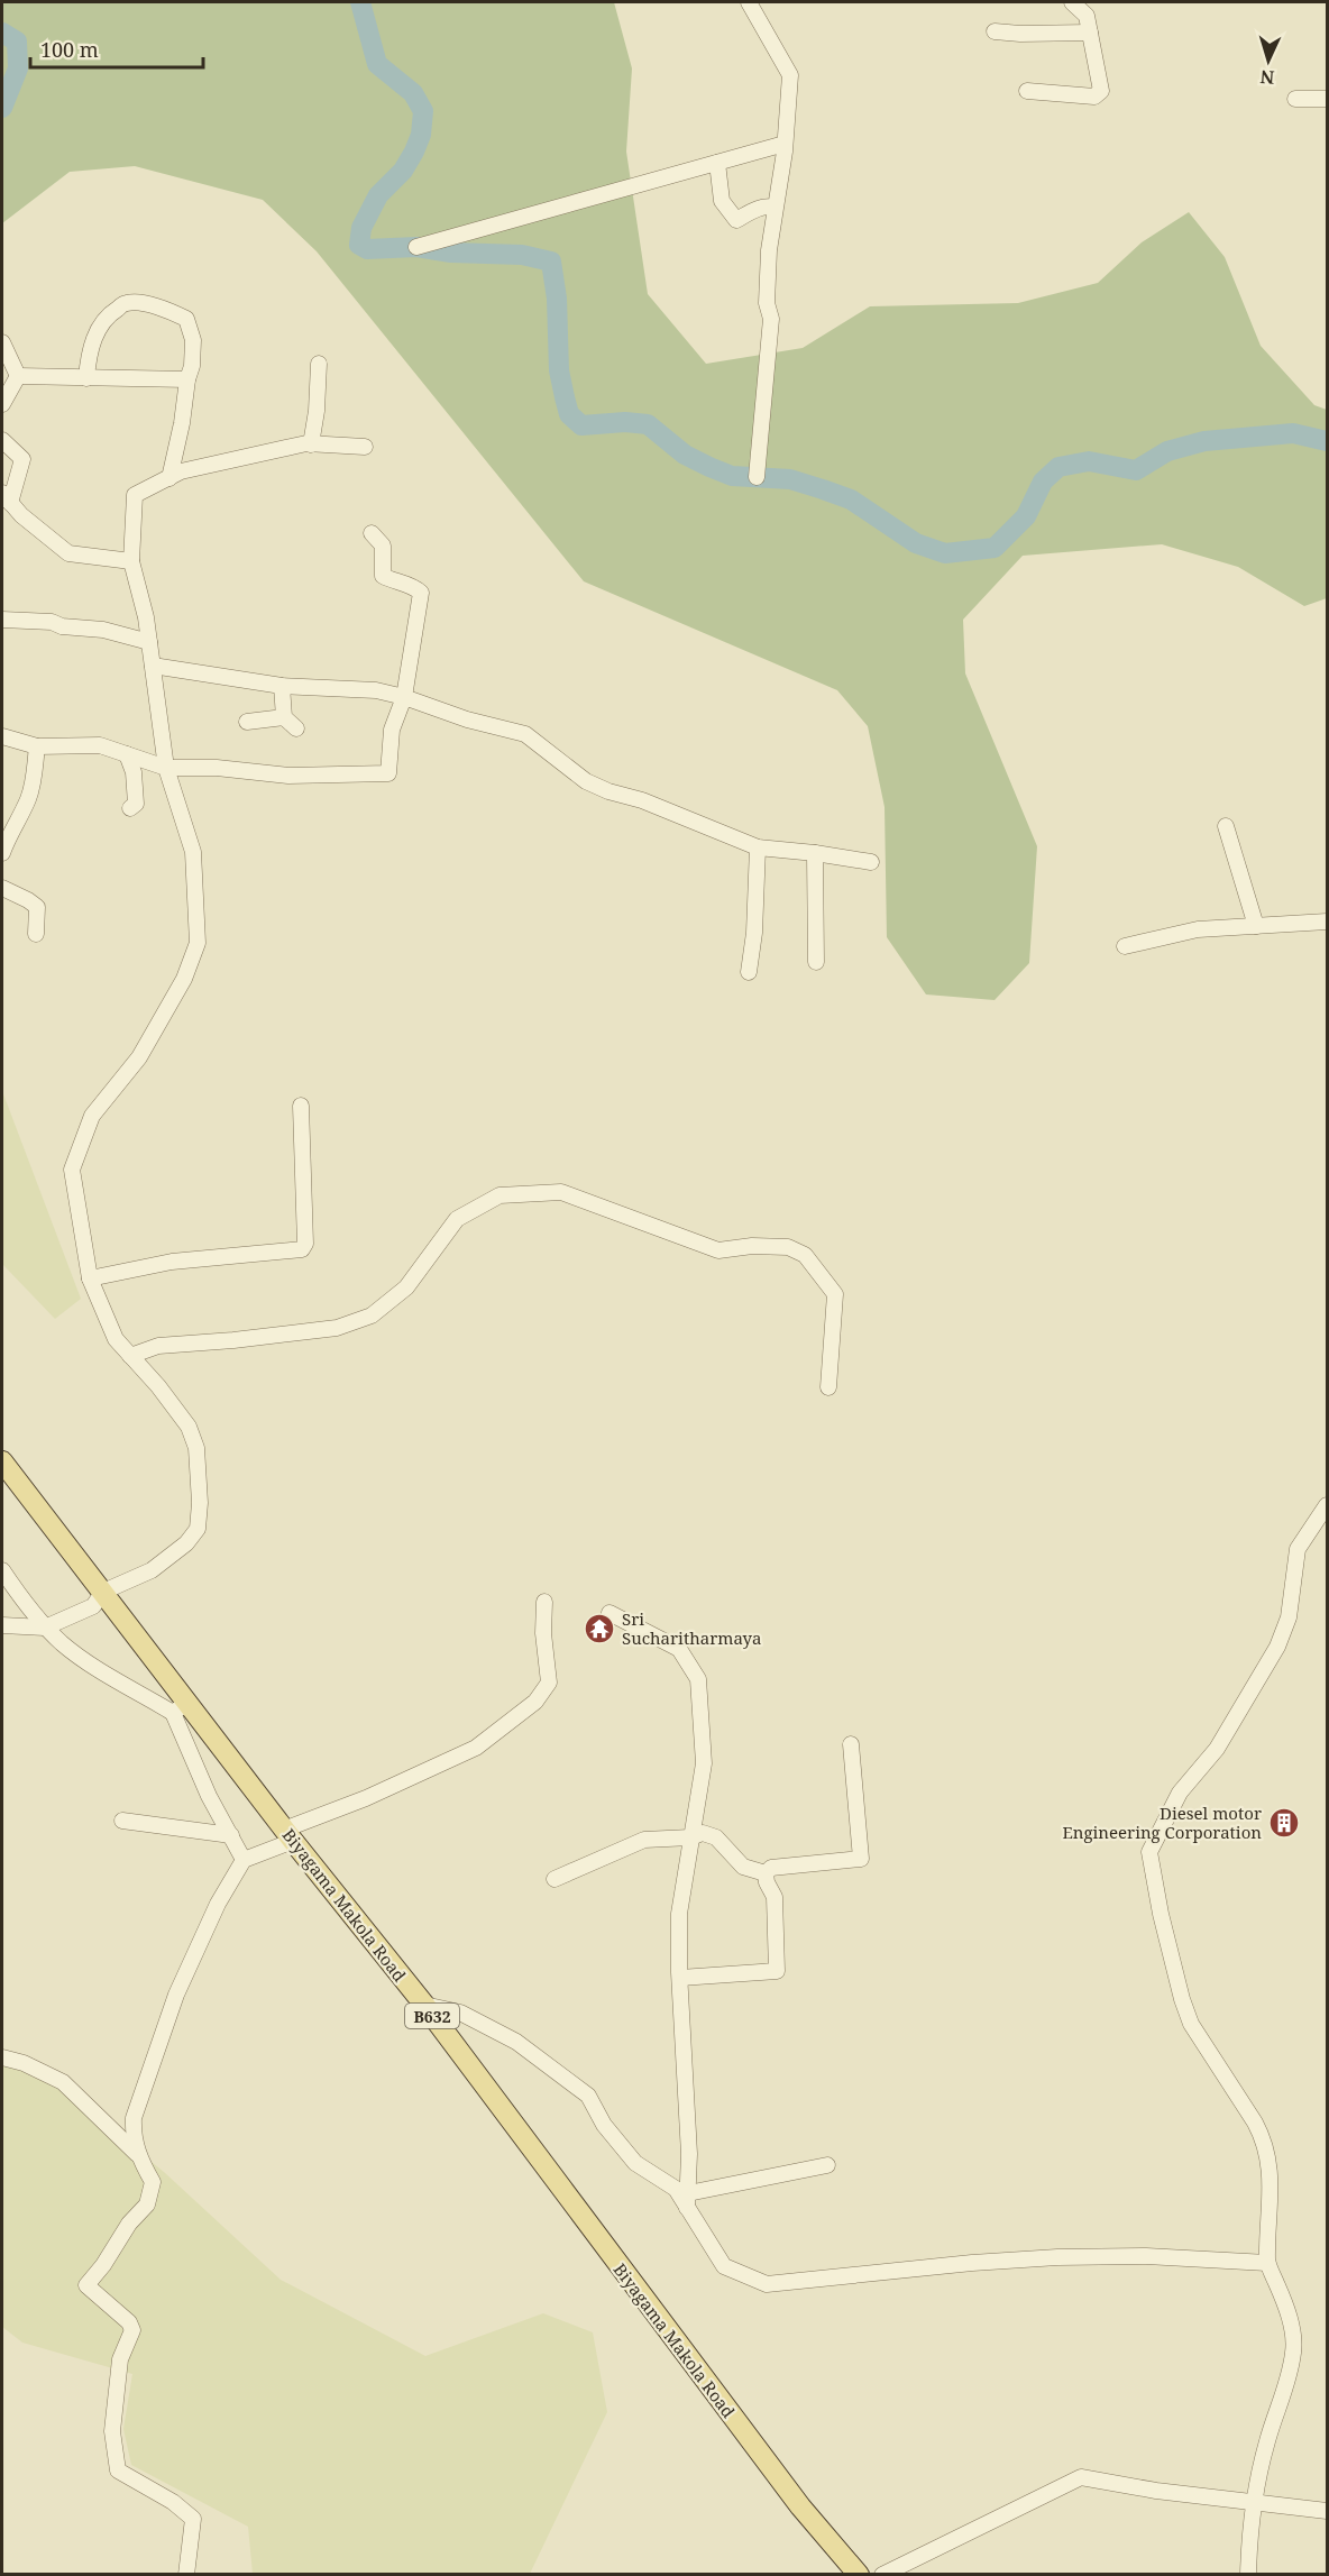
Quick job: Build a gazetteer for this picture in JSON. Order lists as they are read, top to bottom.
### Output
{
  "streets": {
    "main road": ["Biyagama Makola Road", "B632"]
  },
  "places": {
    "temple": ["Sri Sucharitharmaya"],
    "building": ["Diesel motor Engineering Corporation"]
  },
  "scale_bar": "100 m",
  "north": "bottom"
}
